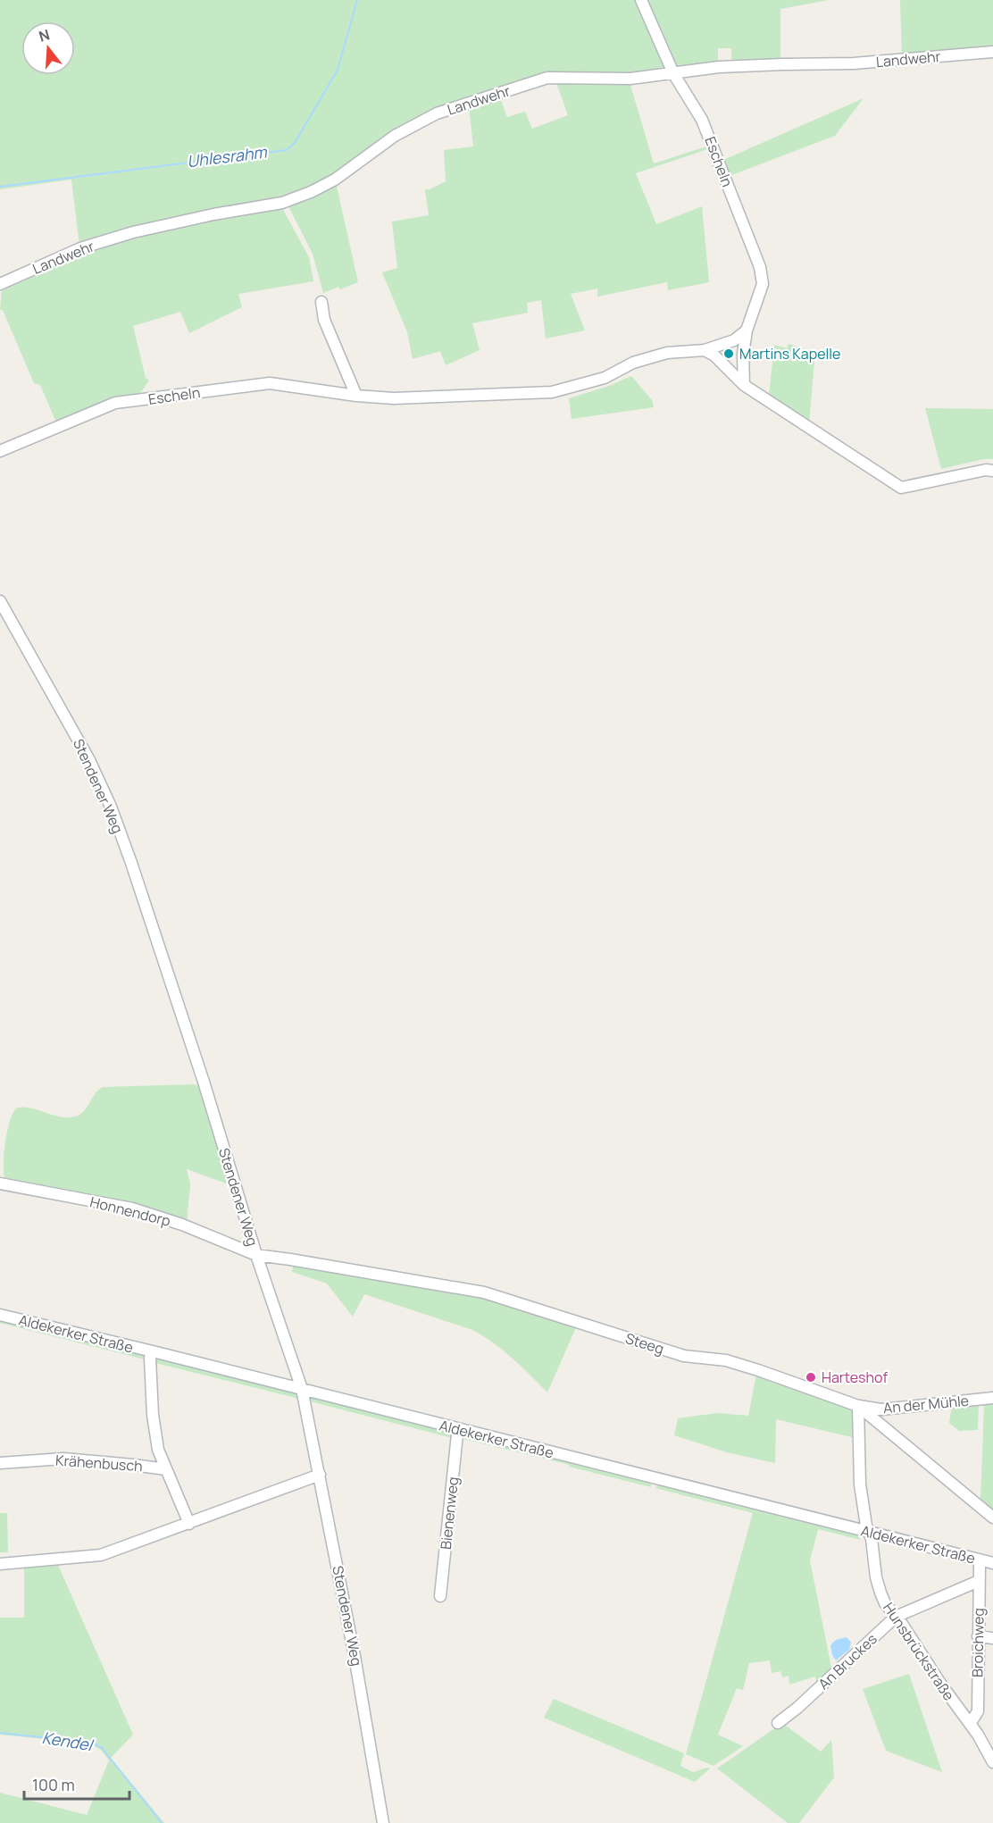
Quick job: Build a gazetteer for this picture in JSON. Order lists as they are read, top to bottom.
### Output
{
  "streets": {
    "street": [
      "Landwehr",
      "Escheln",
      "Stendener Weg",
      "Honnendorp",
      "Aldekerker Straße",
      "Steeg",
      "An der Mühle",
      "Krähenbusch",
      "Bienenweg",
      "Broichweg",
      "Hunsbrückstraße",
      "An Bruckes"
    ]
  },
  "crossings": [
    ["Landwehr", "Escheln"],
    ["Stendener Weg", "Honnendorp"],
    ["Stendener Weg", "Aldekerker Straße"],
    ["Stendener Weg", "Steeg"],
    ["Honnendorp", "Steeg"],
    ["Aldekerker Straße", "Krähenbusch"],
    ["Aldekerker Straße", "Bienenweg"],
    ["Aldekerker Straße", "Broichweg"],
    ["Aldekerker Straße", "Hunsbrückstraße"],
    ["Steeg", "An der Mühle"],
    ["Steeg", "Hunsbrückstraße"],
    ["An der Mühle", "Hunsbrückstraße"],
    ["Broichweg", "Hunsbrückstraße"],
    ["Broichweg", "An Bruckes"],
    ["Hunsbrückstraße", "An Bruckes"]
  ],
  "water": ["Uhlesrahm", "Kendel"],
  "places": ["Martins Kapelle", "Harteshof"],
  "scale_bar": "100 m",
  "north": "top"
}
